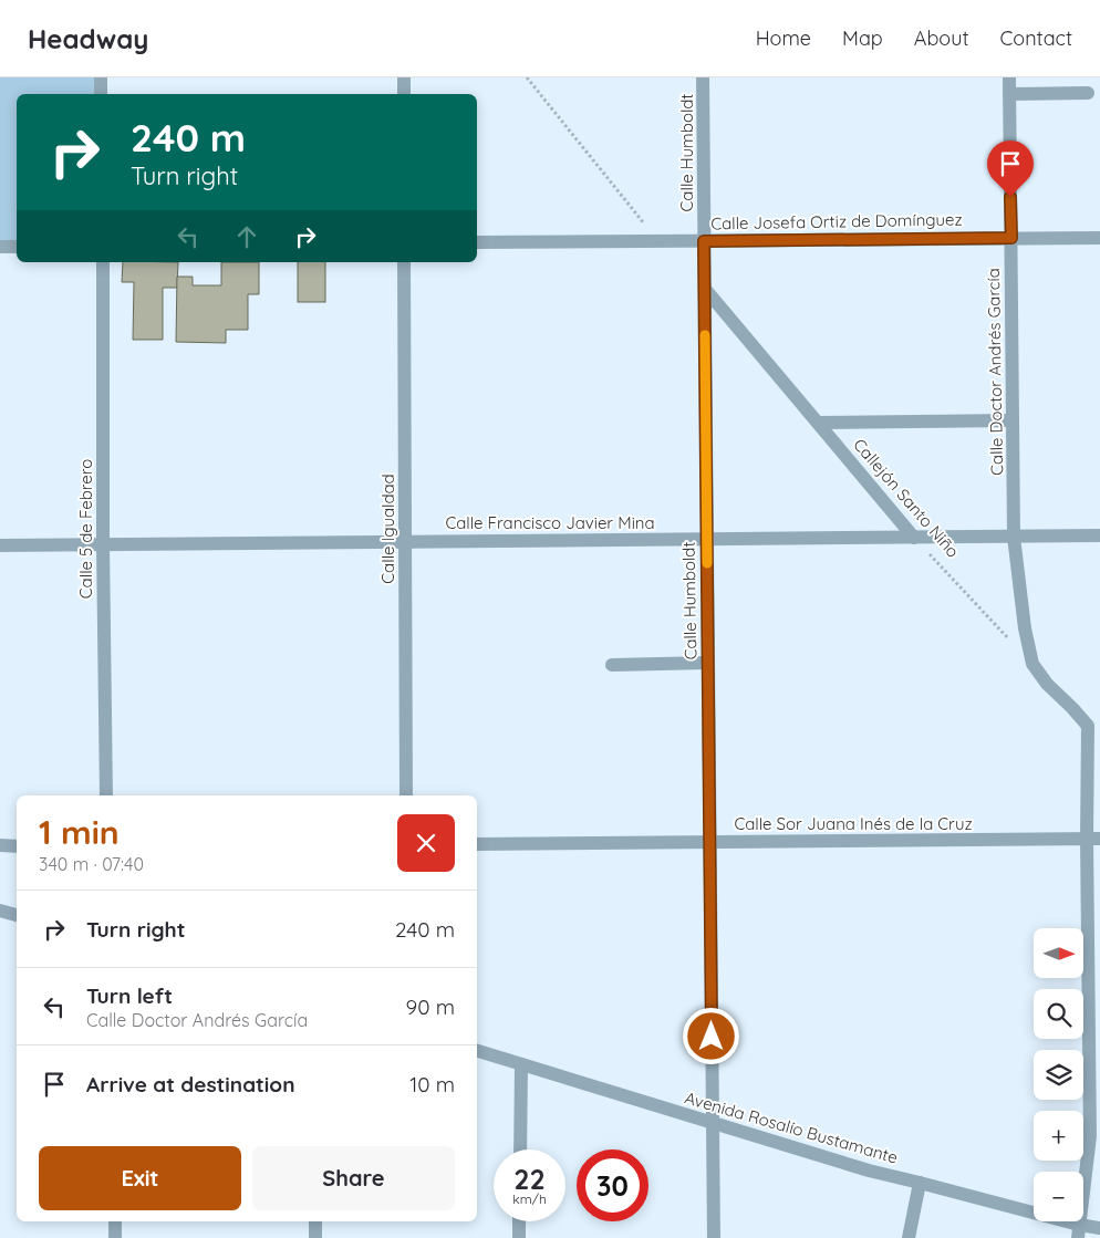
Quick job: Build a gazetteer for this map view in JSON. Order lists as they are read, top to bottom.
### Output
{
  "streets": {
    "street": [
      "Calle Humboldt",
      "Calle Josefa Ortiz de Domínguez",
      "Calle Doctor Andrés García",
      "Callejón Santo Niño",
      "Calle Francisco Javier Mina",
      "Calle 5 de Febrero",
      "Calle Igualdad",
      "Calle Sor Juana Inés de la Cruz",
      "Avenida Rosalío Bustamante"
    ]
  },
  "crossings": [
    ["Calle Humboldt", "Calle Josefa Ortiz de Domínguez"],
    ["Calle Humboldt", "Callejón Santo Niño"],
    ["Calle Humboldt", "Calle Francisco Javier Mina"],
    ["Calle Humboldt", "Calle Sor Juana Inés de la Cruz"],
    ["Calle Humboldt", "Avenida Rosalío Bustamante"],
    ["Calle Josefa Ortiz de Domínguez", "Calle Doctor Andrés García"],
    ["Calle Doctor Andrés García", "Calle Francisco Javier Mina"],
    ["Calle Doctor Andrés García", "Calle Sor Juana Inés de la Cruz"],
    ["Callejón Santo Niño", "Calle Francisco Javier Mina"],
    ["Calle Francisco Javier Mina", "Calle 5 de Febrero"],
    ["Calle Francisco Javier Mina", "Calle Igualdad"]
  ],
  "north": "right",
  "page": {
    "header": "Headway",
    "nav": [
      "Home",
      "Map",
      "About",
      "Contact"
    ],
    "turn": ["240 m", "Turn right"],
    "heading": ["1 min", "340 m · 07:40"],
    "list": [
      {
        "name": "Turn right",
        "value": "240 m"
      },
      {
        "name": "Turn left",
        "note": "Calle Doctor Andrés García",
        "value": "90 m"
      },
      {
        "name": "Arrive at destination",
        "value": "10 m"
      }
    ],
    "map_buttons": ["+", "−"],
    "buttons": ["Exit", "Share"],
    "speed": "22 km/h",
    "limit": "30"
  }
}
